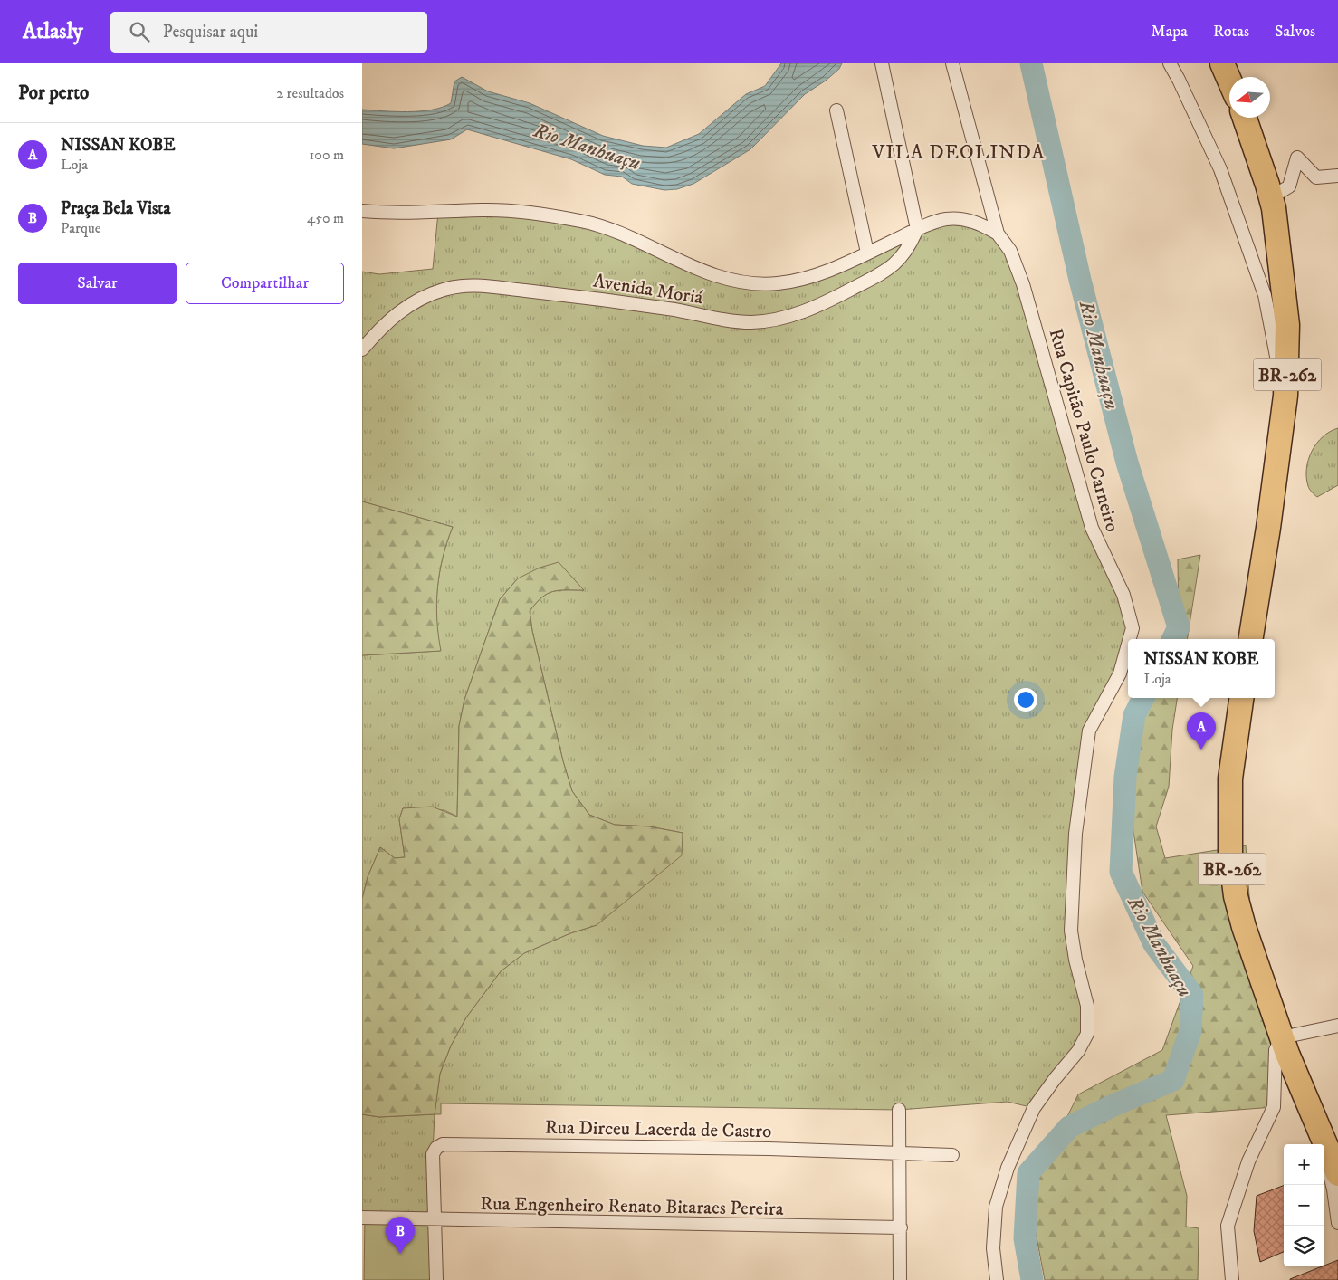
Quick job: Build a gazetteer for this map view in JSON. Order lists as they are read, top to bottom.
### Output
{
  "streets": {
    "highway": ["BR-262"],
    "street": [
      "Avenida Moriá",
      "Rua Capitão Paulo Carneiro",
      "Rua Dirceu Lacerda de Castro",
      "Rua Engenheiro Renato Bitaraes Pereira"
    ]
  },
  "crossings": [
    ["Rua Dirceu Lacerda de Castro", "Rua Engenheiro Renato Bitaraes Pereira"]
  ],
  "districts": ["VILA DEOLINDA"],
  "water": ["Rio Manhuaçu"],
  "north": "left",
  "page": {
    "header": "Atlasly",
    "search": "Pesquisar aqui",
    "nav": ["Mapa", "Rotas", "Salvos"],
    "heading": ["Por perto", "2 resultados"],
    "list": [
      {
        "mark": "A",
        "name": "NISSAN KOBE",
        "note": "Loja",
        "value": "100 m"
      },
      {
        "mark": "B",
        "name": "Praça Bela Vista",
        "note": "Parque",
        "value": "450 m"
      }
    ],
    "buttons": ["Salvar", "Compartilhar"],
    "popup": ["NISSAN KOBE", "Loja"],
    "pins": ["A", "B"],
    "map_buttons": ["+", "−"]
  }
}
